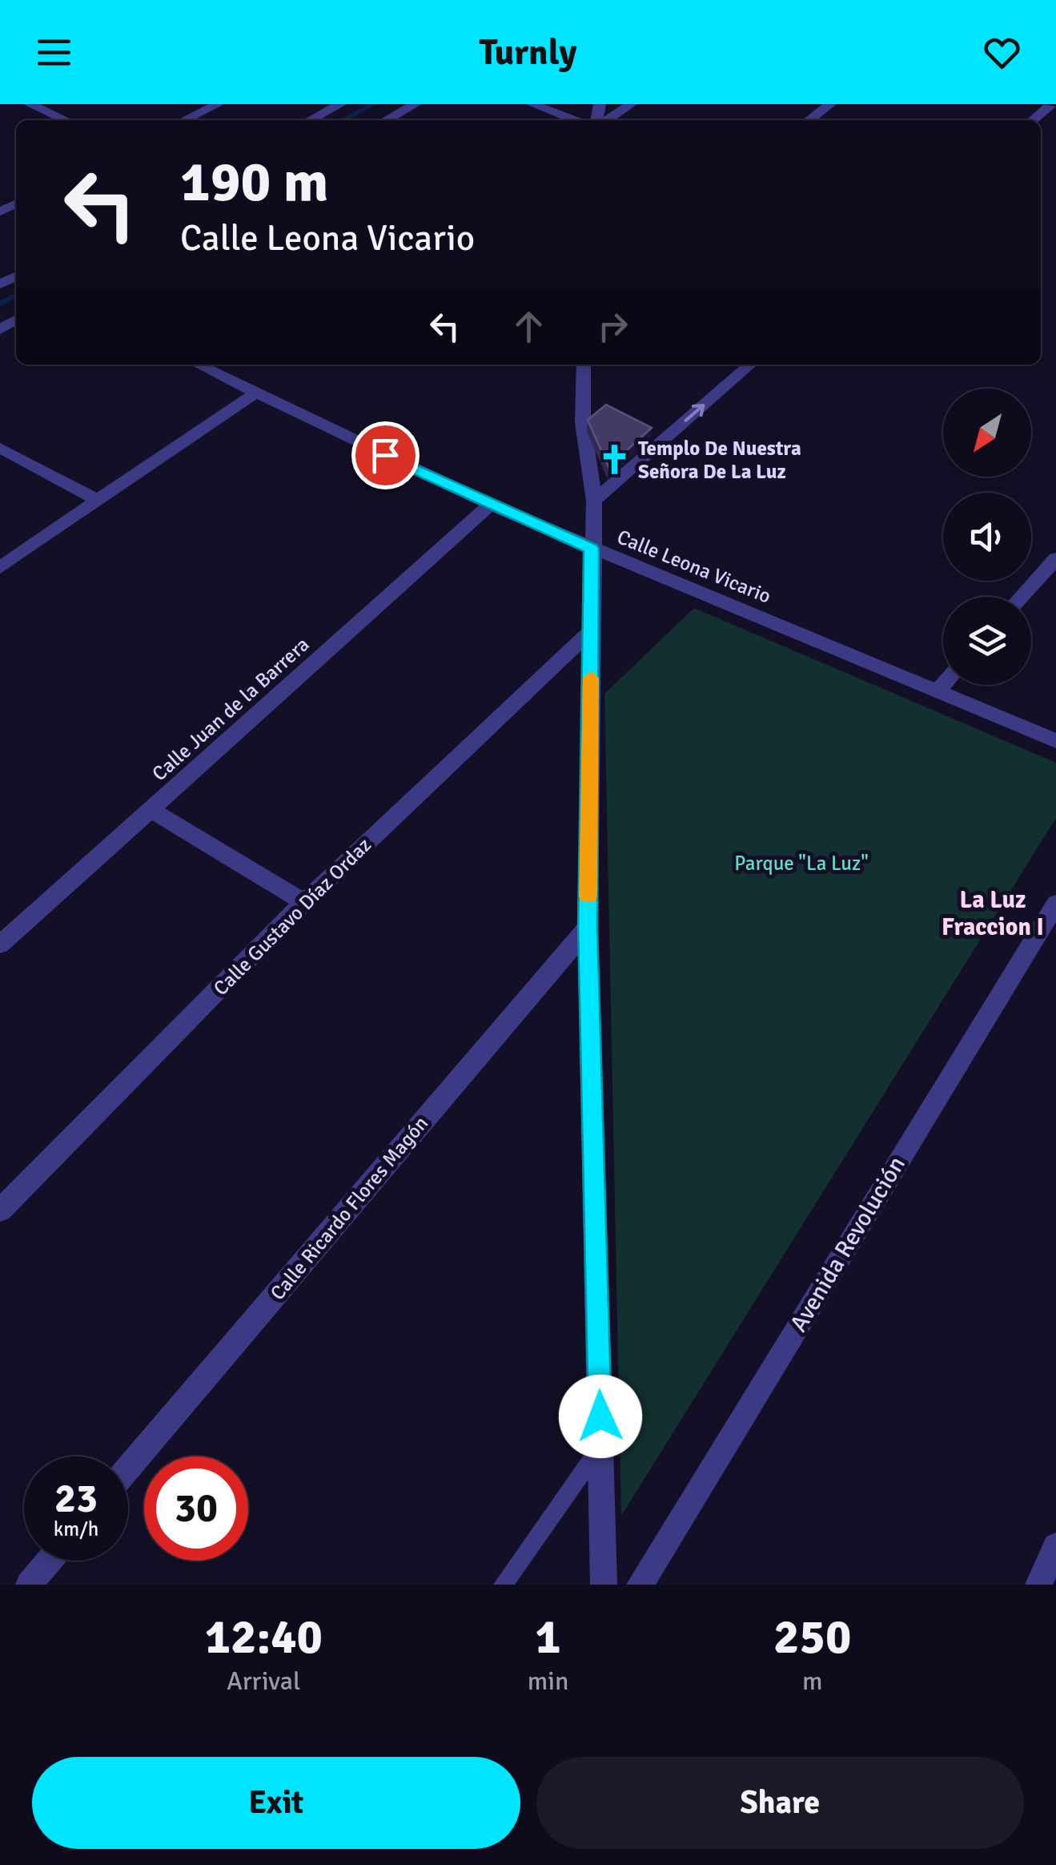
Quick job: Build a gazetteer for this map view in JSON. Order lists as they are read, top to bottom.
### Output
{
  "streets": {
    "street": [
      "Calle Leona Vicario",
      "Calle Juan de la Barrera",
      "Calle Gustavo Díaz Ordaz",
      "Calle Ricardo Flores Magón",
      "Avenida Revolución"
    ]
  },
  "crossings": [
    ["Calle Leona Vicario", "Calle Juan de la Barrera"]
  ],
  "districts": ["La Luz Fraccion I"],
  "parks": ["Parque \"La Luz\""],
  "places": {
    "church": ["Templo De Nuestra Señora De La Luz"]
  },
  "north": "bottom left",
  "page": {
    "header": "Turnly",
    "turn": ["190 m", "Calle Leona Vicario"],
    "speed": "23 km/h",
    "limit": "30",
    "eta": [
      "12:40",
      "Arrival",
      "1",
      "min",
      "250",
      "m"
    ],
    "buttons": ["Exit", "Share"]
  }
}
